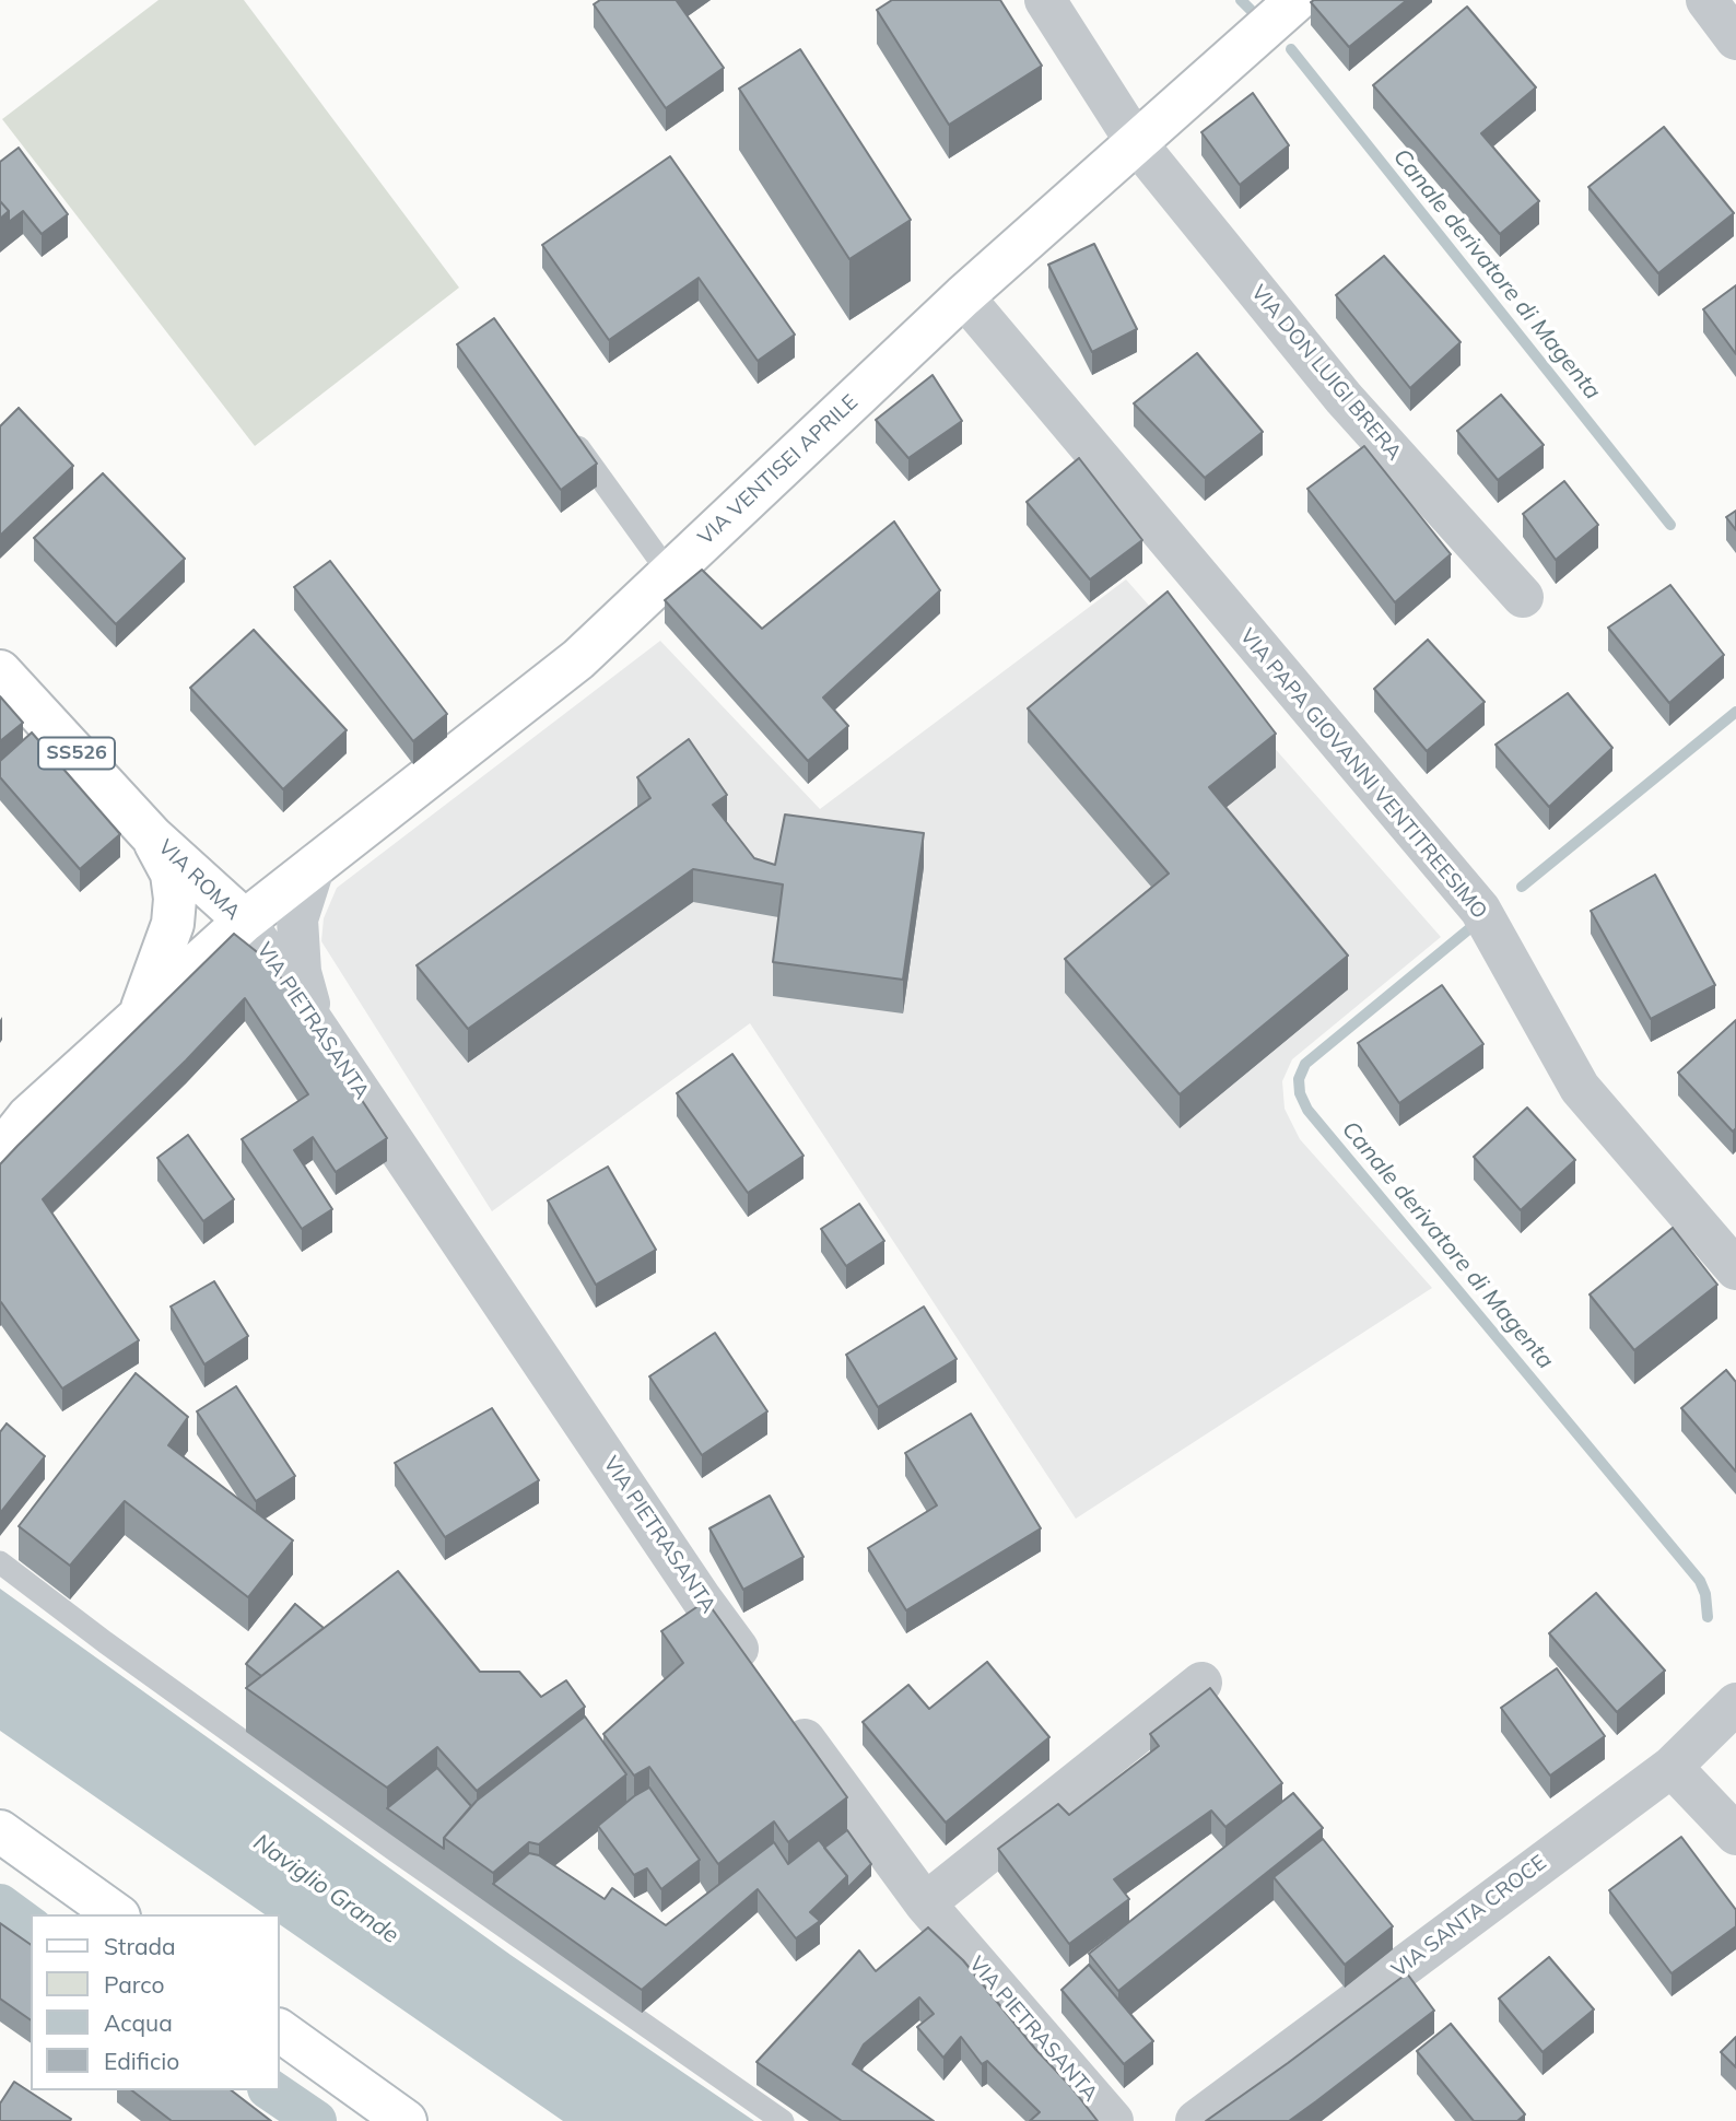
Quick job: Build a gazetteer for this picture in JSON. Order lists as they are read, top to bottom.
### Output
{
  "streets": {
    "main road": ["VIA VENTISEI APRILE", "SS526", "VIA ROMA"],
    "street": [
      "VIA DON LUIGI BRERA",
      "VIA PAPA GIOVANNI VENTITREESIMO",
      "VIA PIETRASANTA",
      "VIA SANTA CROCE"
    ]
  },
  "crossings": [
    ["VIA DON LUIGI BRERA", "VIA VENTISEI APRILE"],
    ["VIA VENTISEI APRILE", "VIA PAPA GIOVANNI VENTITREESIMO"],
    ["VIA VENTISEI APRILE", "VIA ROMA"],
    ["VIA VENTISEI APRILE", "VIA PIETRASANTA"],
    ["VIA ROMA", "VIA PIETRASANTA"]
  ],
  "water": ["Canale derivatore di Magenta", "Naviglio Grande"],
  "legend": [
    "Strada",
    "Parco",
    "Acqua",
    "Edificio"
  ]
}
